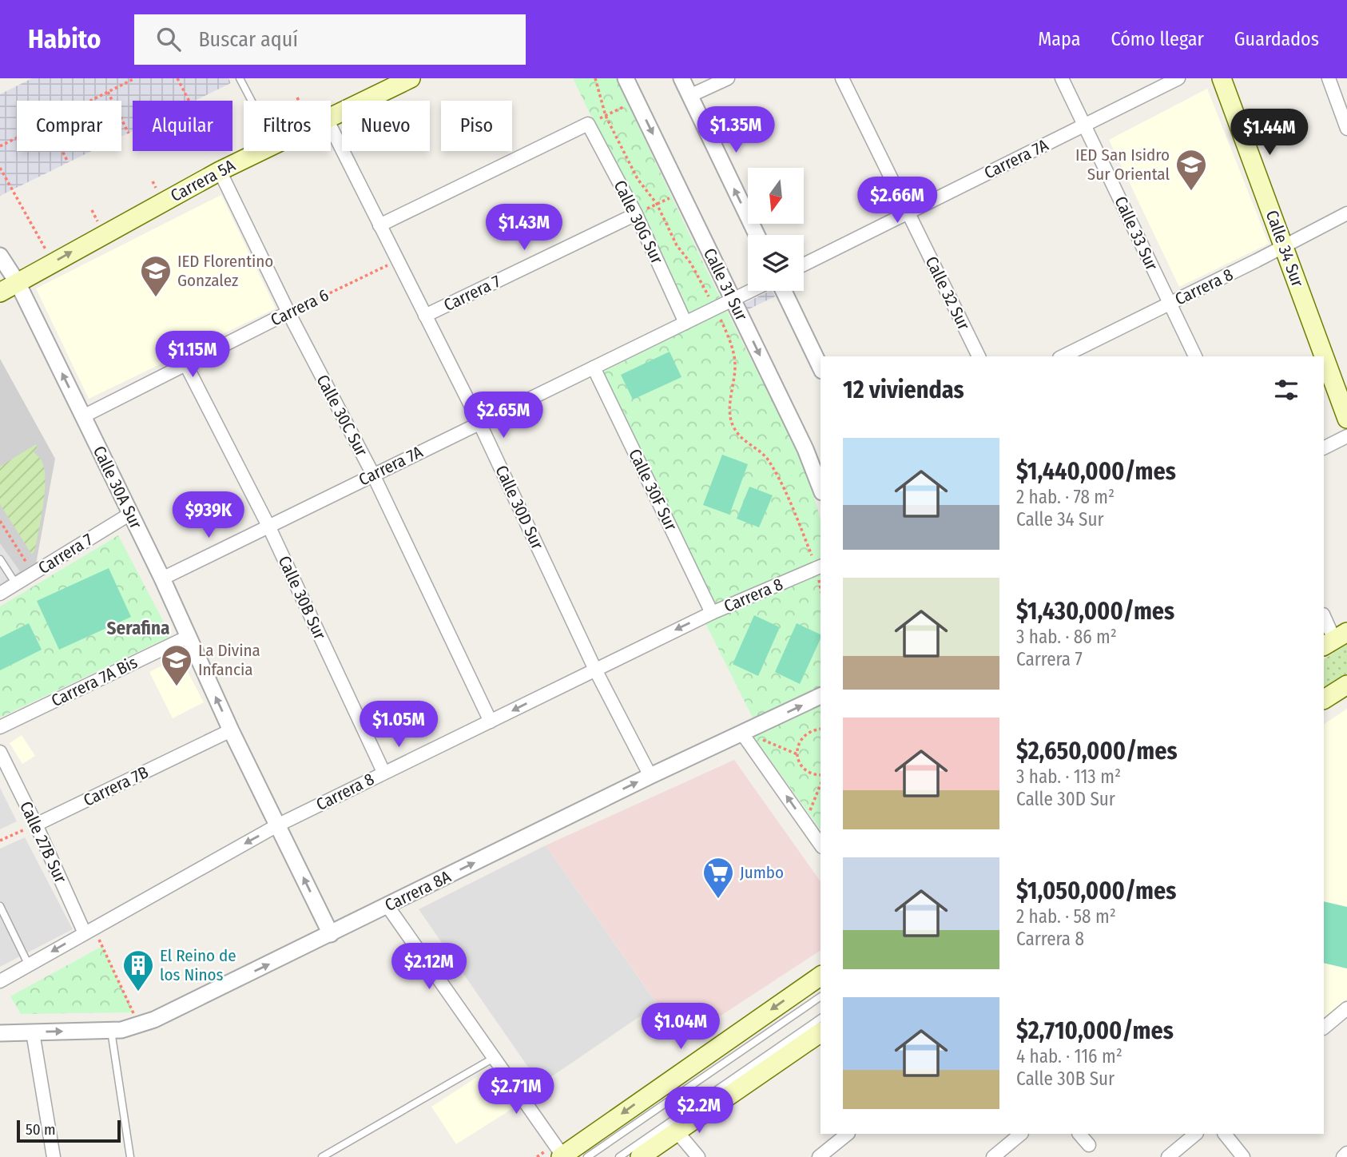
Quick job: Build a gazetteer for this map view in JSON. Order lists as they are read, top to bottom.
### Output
{
  "streets": {
    "main road": ["Carrera 5A", "Calle 34 Sur"],
    "street": [
      "Carrera 7A",
      "Calle 30G Sur",
      "Calle 33 Sur",
      "Calle 31 Sur",
      "Carrera 8",
      "Carrera 7",
      "Calle 32 Sur",
      "Carrera 6",
      "Calle 30C Sur",
      "Calle 30A Sur",
      "Calle 30F Sur",
      "Calle 30D Sur",
      "Calle 30B Sur",
      "Carrera 7A Bis",
      "Carrera 7B",
      "Calle 27B Sur",
      "Carrera 8A"
    ]
  },
  "crossings": [
    ["Carrera 7A", "Calle 30G Sur"],
    ["Carrera 7A", "Calle 33 Sur"],
    ["Carrera 7A", "Calle 31 Sur"],
    ["Carrera 7A", "Calle 32 Sur"],
    ["Carrera 7A", "Calle 30C Sur"],
    ["Carrera 7A", "Calle 30A Sur"],
    ["Carrera 7A", "Calle 30F Sur"],
    ["Carrera 7A", "Calle 30D Sur"],
    ["Carrera 7A", "Calle 30B Sur"],
    ["Carrera 5A", "Calle 30C Sur"],
    ["Carrera 5A", "Calle 30A Sur"],
    ["Calle 30G Sur", "Carrera 7"],
    ["Calle 33 Sur", "Carrera 8"],
    ["Calle 34 Sur", "Carrera 8"],
    ["Carrera 8", "Calle 30C Sur"],
    ["Carrera 8", "Calle 30A Sur"],
    ["Carrera 8", "Calle 30F Sur"],
    ["Carrera 8", "Calle 30D Sur"],
    ["Carrera 8", "Calle 30B Sur"],
    ["Carrera 8", "Calle 27B Sur"],
    ["Carrera 7", "Calle 30A Sur"],
    ["Carrera 7", "Calle 30D Sur"],
    ["Carrera 6", "Calle 30C Sur"],
    ["Carrera 6", "Calle 30A Sur"],
    ["Carrera 6", "Calle 30D Sur"],
    ["Carrera 6", "Calle 30B Sur"],
    ["Calle 30A Sur", "Carrera 7A Bis"],
    ["Calle 30A Sur", "Carrera 7B"],
    ["Calle 30A Sur", "Carrera 8A"],
    ["Calle 30D Sur", "Carrera 8A"],
    ["Carrera 7B", "Calle 27B Sur"]
  ],
  "one_way": [
    "Carrera 5A",
    "Carrera 8",
    "Calle 30A Sur",
    "Carrera 8A"
  ],
  "districts": ["Serafina"],
  "places": {
    "school or university": ["IED San Isidro Sur Oriental", "IED Florentino Gonzalez", "La Divina Infancia"],
    "supermarket": ["Jumbo"],
    "building": ["El Reino de los Ninos"]
  },
  "scale_bar": "50 m",
  "north": "bottom",
  "page": {
    "header": "Habito",
    "search": "Buscar aquí",
    "nav": ["Mapa", "Cómo llegar", "Guardados"],
    "chip": [
      "Comprar",
      "Alquilar",
      "Filtros",
      "Nuevo",
      "Piso"
    ],
    "price": [
      "$1.35M",
      "$1.44M",
      "$2.66M",
      "$1.43M",
      "$1.15M",
      "$2.65M",
      "$939K",
      "$1.05M",
      "$2.12M",
      "$1.04M",
      "$2.71M",
      "$2.2M"
    ],
    "heading": "12 viviendas",
    "list": [
      {
        "name": "$1,440,000/mes",
        "note": "2 hab. · 78 m² · Calle 34 Sur"
      },
      {
        "name": "$1,430,000/mes",
        "note": "3 hab. · 86 m² · Carrera 7"
      },
      {
        "name": "$2,650,000/mes",
        "note": "3 hab. · 113 m² · Calle 30D Sur"
      },
      {
        "name": "$1,050,000/mes",
        "note": "2 hab. · 58 m² · Carrera 8"
      },
      {
        "name": "$2,710,000/mes",
        "note": "4 hab. · 116 m² · Calle 30B Sur"
      }
    ],
    "scale": "50 m"
  }
}
